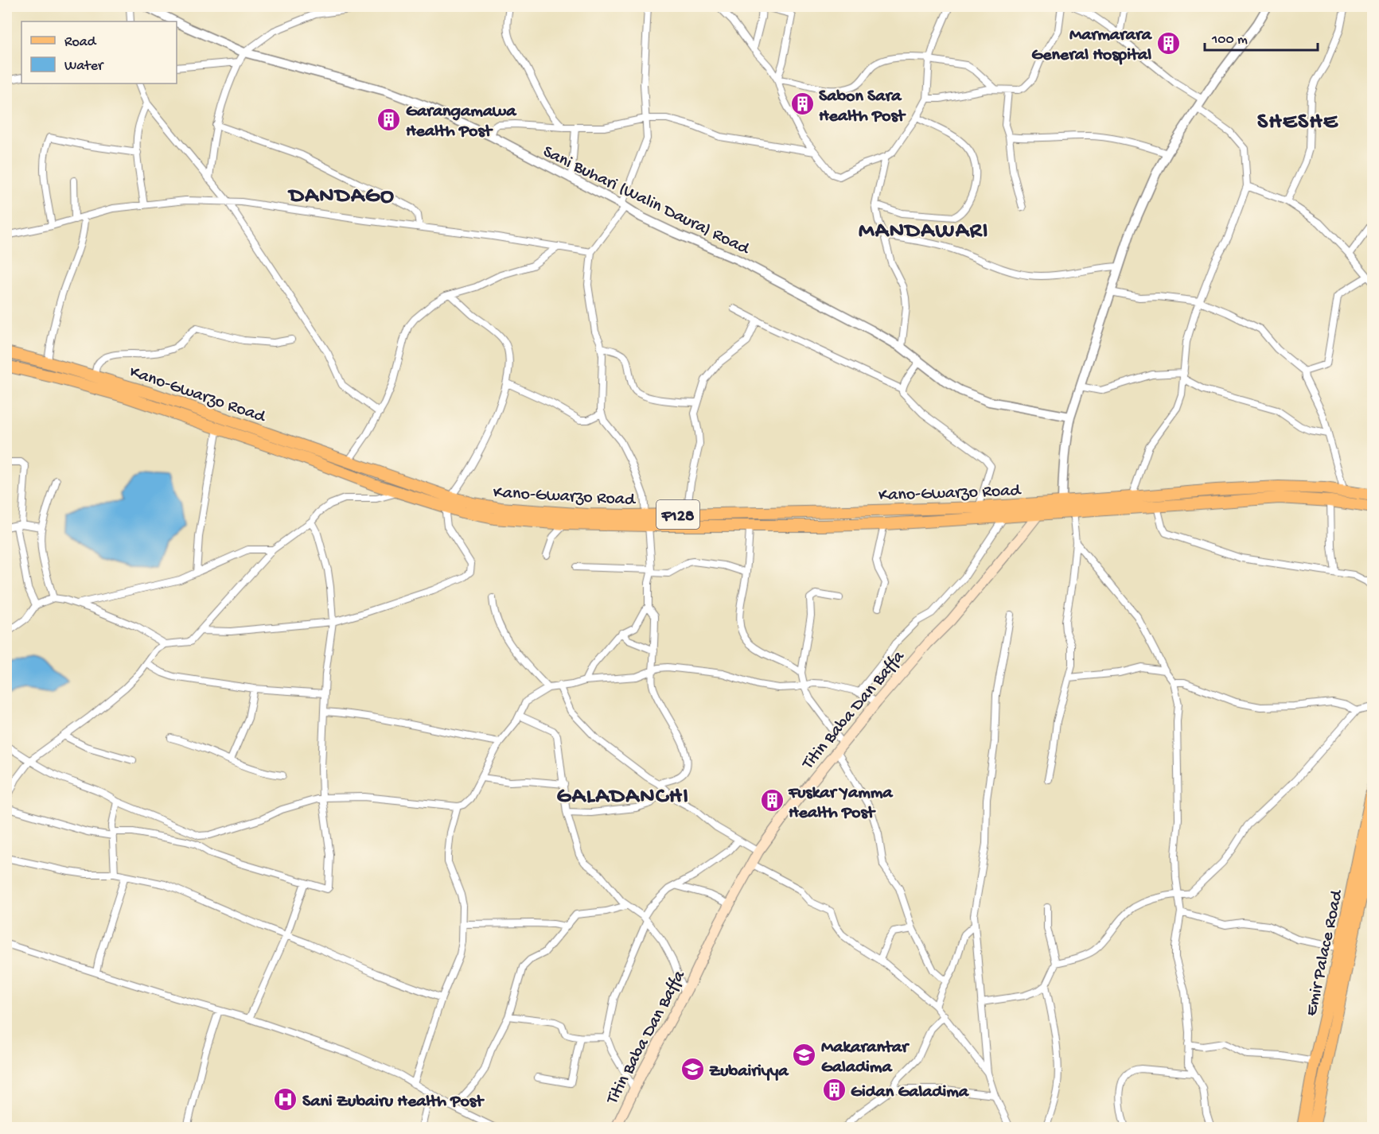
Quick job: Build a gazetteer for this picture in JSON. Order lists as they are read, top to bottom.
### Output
{
  "streets": {
    "main road": [
      "Kano-Gwarzo Road",
      "F128",
      "Titin Baba Dan Baffa",
      "Emir Palace Road"
    ],
    "street": ["Sani Buhari (Walin Daura) Road"]
  },
  "crossings": [
    ["Kano-Gwarzo Road", "Titin Baba Dan Baffa"]
  ],
  "districts": [
    "SHESHE",
    "DANDAGO",
    "MANDAWARI",
    "GALADANCHI"
  ],
  "places": {
    "building": [
      "Marmarara General Hospital",
      "Sabon Sara Health Post",
      "Garangamawa Health Post",
      "Fuskar Yamma Health Post",
      "Gidan Galadima"
    ],
    "school or university": ["Makarantar Galadima", "Zubairiyya"],
    "hospital": ["Sani Zubairu Health Post"]
  },
  "legend": ["Road", "Water"],
  "scale_bar": "100 m"
}
